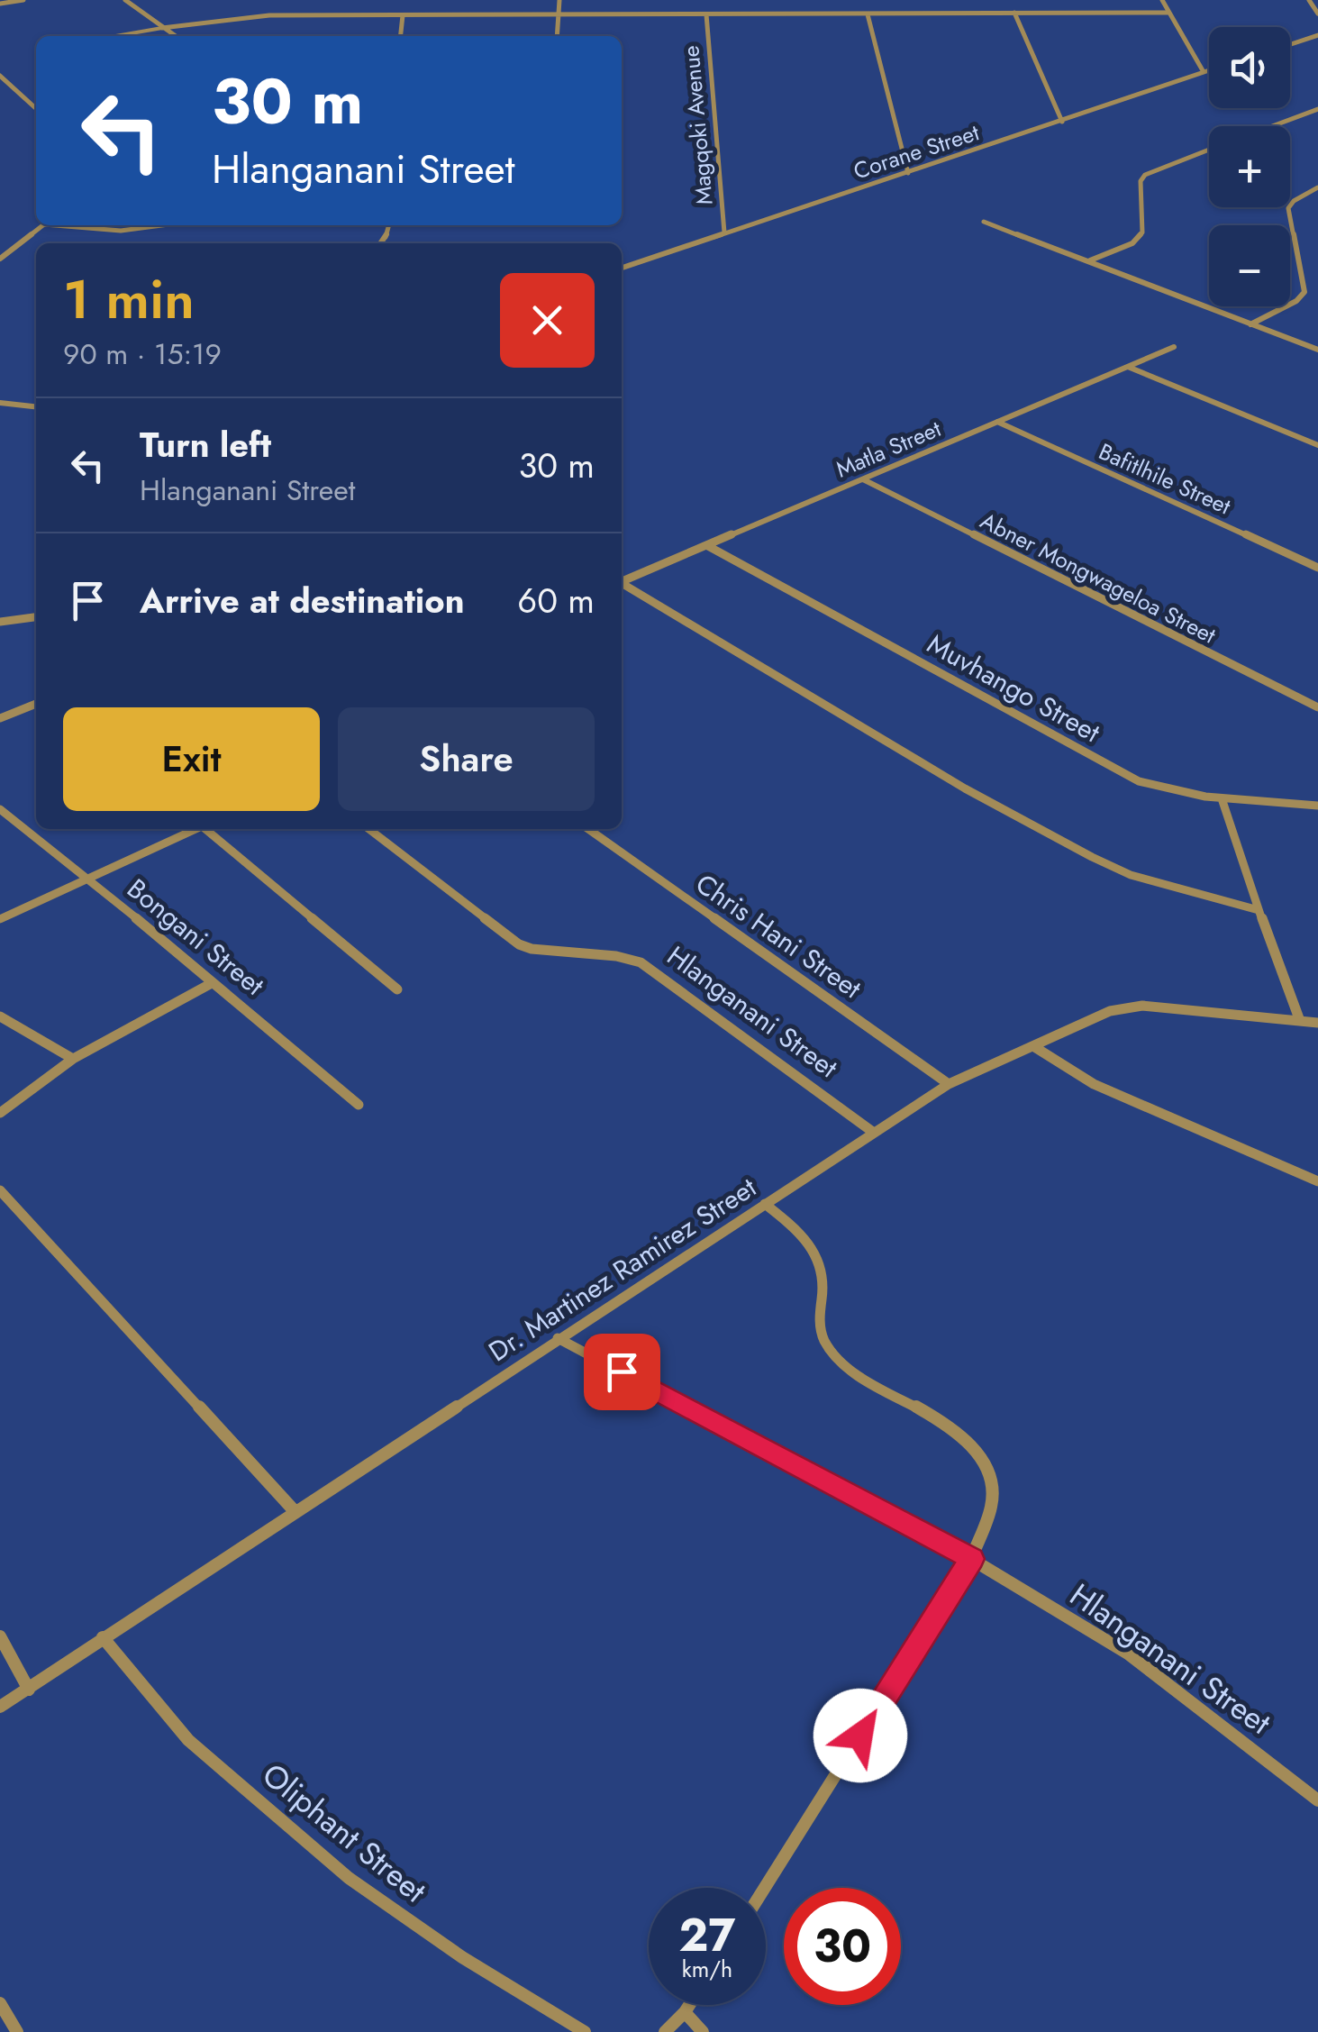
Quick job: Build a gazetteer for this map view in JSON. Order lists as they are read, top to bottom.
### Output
{
  "streets": {
    "street": [
      "Magqoki Avenue",
      "Corane Street",
      "Matla Street",
      "Bafitlhile Street",
      "Abner Mongwageloa Street",
      "Muvhango Street",
      "Chris Hani Street",
      "Bongani Street",
      "Hlanganani Street",
      "Dr. Martinez Ramirez Street",
      "Oliphant Street"
    ]
  },
  "crossings": [
    ["Magqoki Avenue", "Corane Street"],
    ["Matla Street", "Bafitlhile Street"],
    ["Matla Street", "Abner Mongwageloa Street"],
    ["Matla Street", "Muvhango Street"],
    ["Chris Hani Street", "Dr. Martinez Ramirez Street"],
    ["Hlanganani Street", "Dr. Martinez Ramirez Street"],
    ["Dr. Martinez Ramirez Street", "Oliphant Street"]
  ],
  "page": {
    "map_buttons": ["+", "−"],
    "turn": ["30 m", "Hlanganani Street"],
    "heading": ["1 min", "90 m · 15:19"],
    "list": [
      {
        "name": "Turn left",
        "note": "Hlanganani Street",
        "value": "30 m"
      },
      {
        "name": "Arrive at destination",
        "value": "60 m"
      }
    ],
    "buttons": ["Exit", "Share"],
    "speed": "27 km/h",
    "limit": "30"
  }
}
